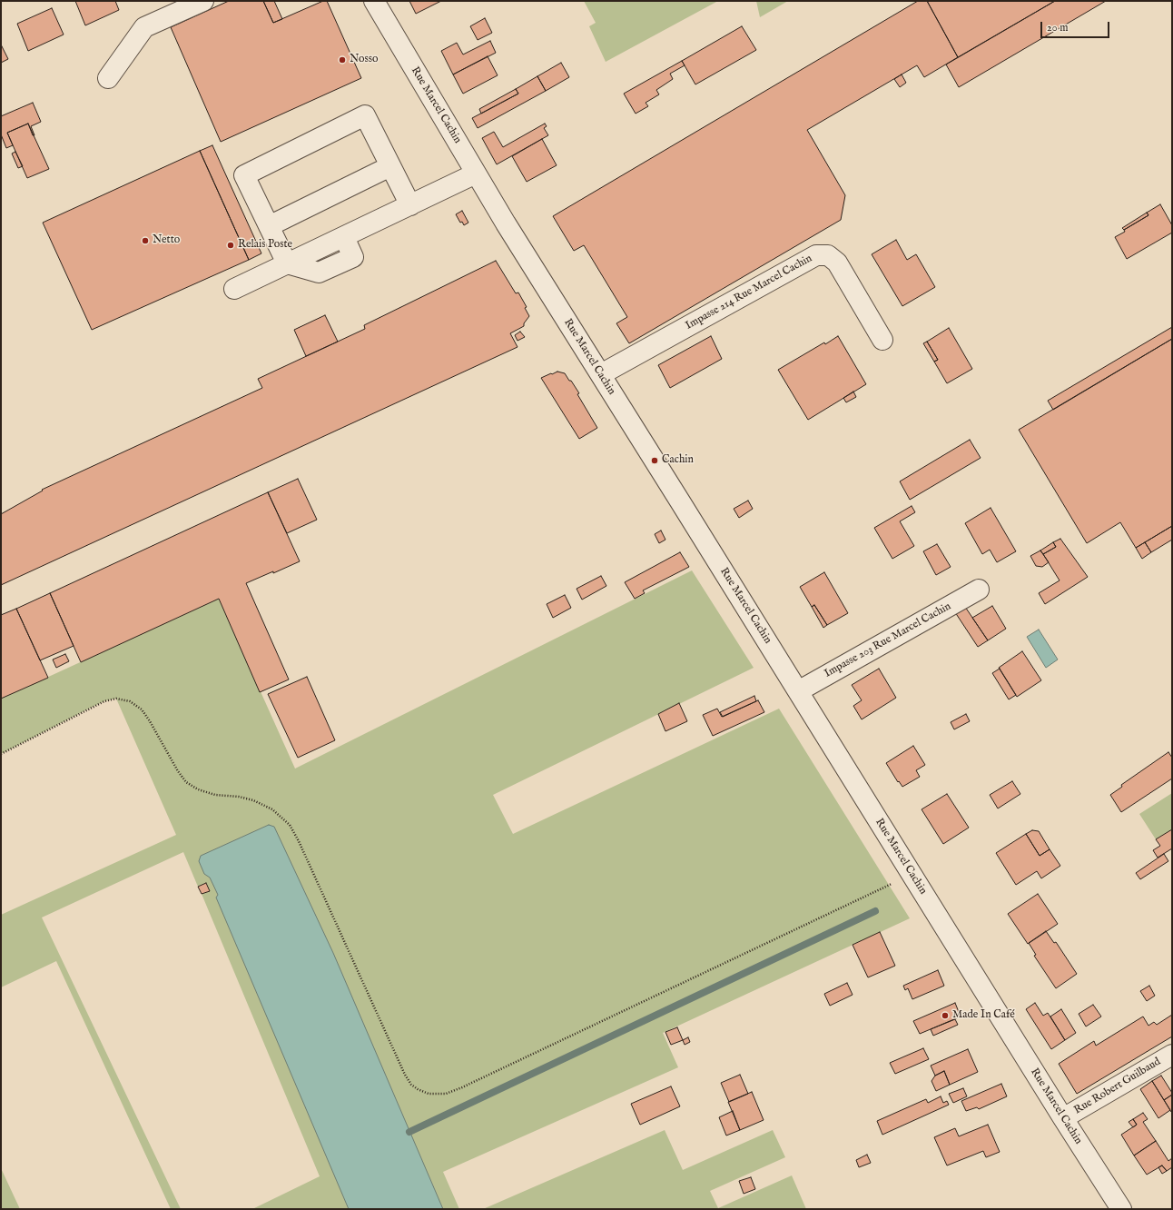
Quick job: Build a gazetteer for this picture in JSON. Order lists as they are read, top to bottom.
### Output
{
  "streets": {
    "street": [
      "Rue Marcel Cachin",
      "Impasse 214 Rue Marcel Cachin",
      "Impasse 203 Rue Marcel Cachin",
      "Rue Robert Guilbaud"
    ]
  },
  "crossings": [
    ["Rue Marcel Cachin", "Impasse 214 Rue Marcel Cachin"],
    ["Rue Marcel Cachin", "Impasse 203 Rue Marcel Cachin"],
    ["Rue Marcel Cachin", "Rue Robert Guilbaud"]
  ],
  "places": [
    "Nosso",
    "Netto",
    "Relais Poste",
    "Cachin",
    "Made In Café"
  ],
  "scale_bar": "20 m"
}
